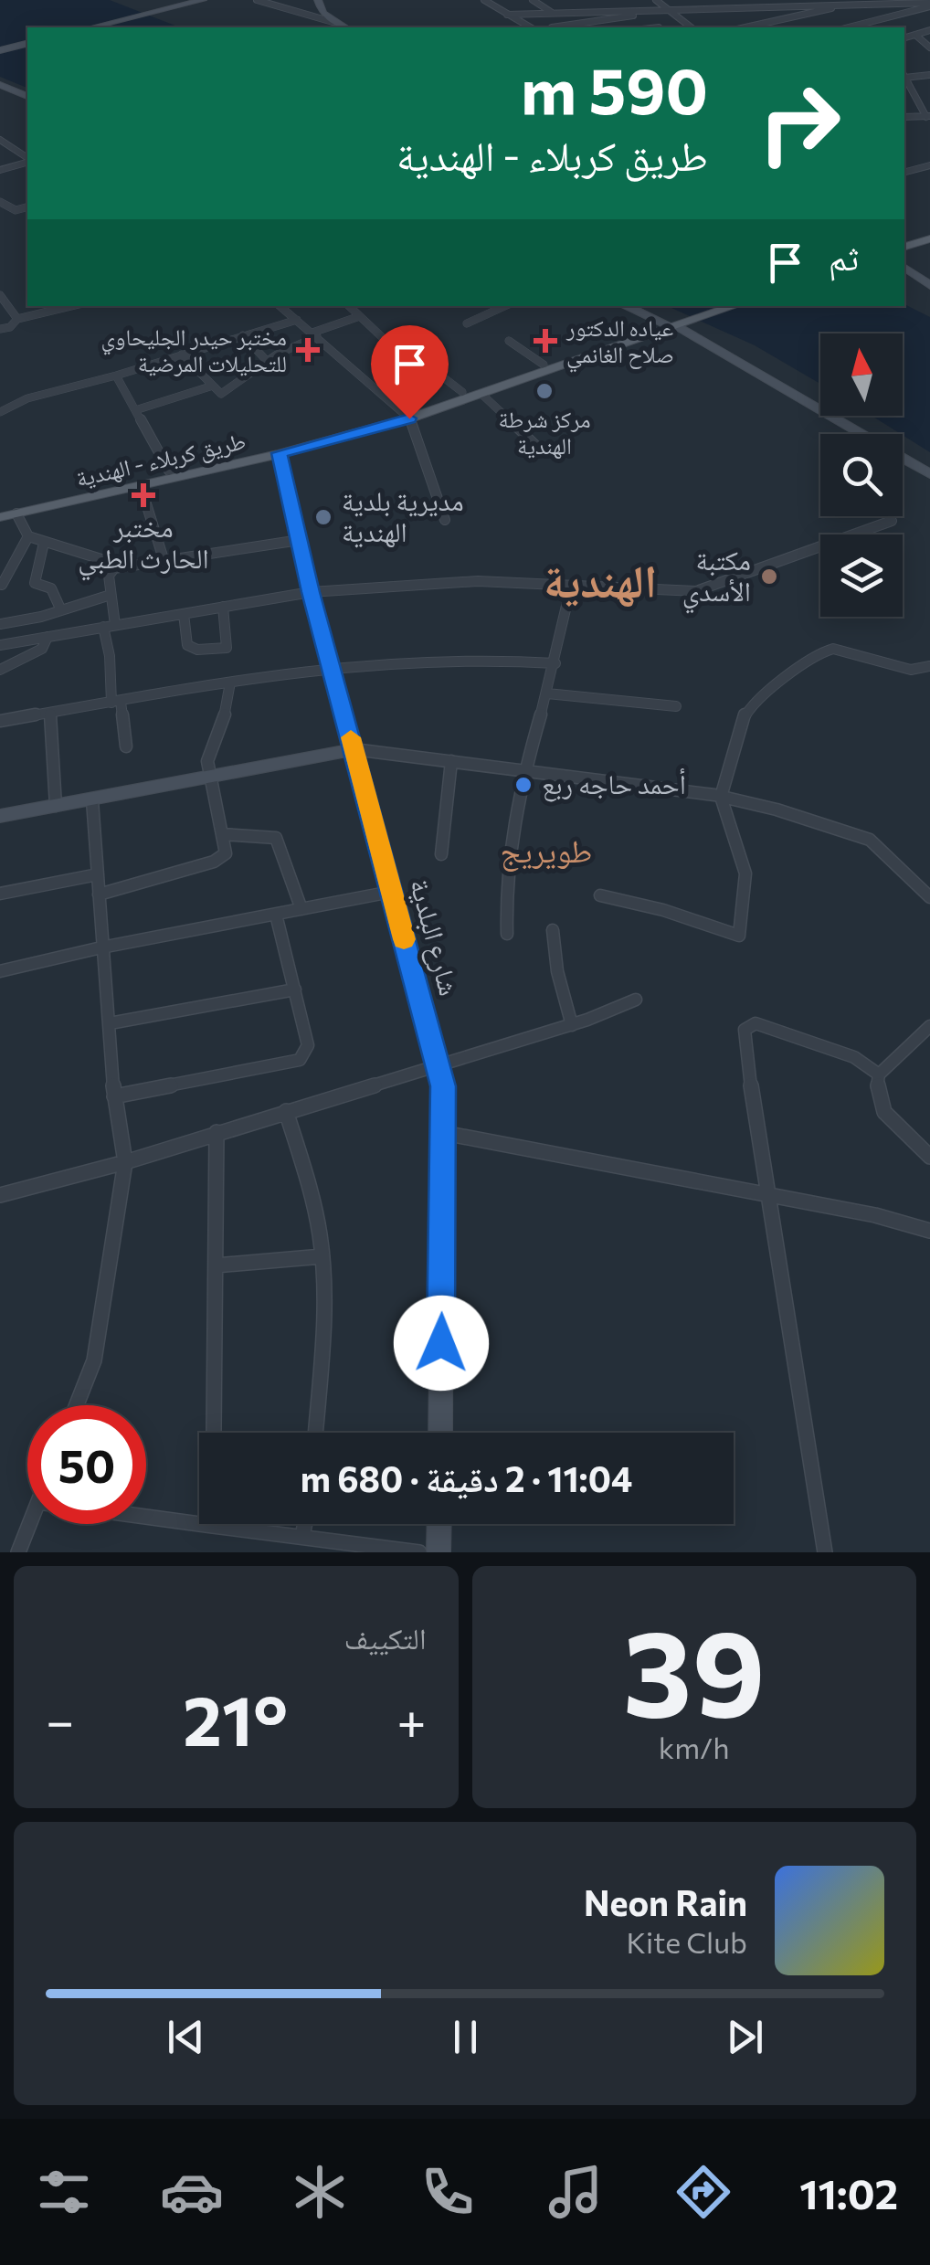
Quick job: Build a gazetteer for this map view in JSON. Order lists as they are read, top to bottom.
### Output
{
  "streets": {
    "main road": ["طريق كربلاء - الهندية", "شارع البلدية"]
  },
  "crossings": [
    ["طريق كربلاء - الهندية", "شارع البلدية"]
  ],
  "districts": ["الهندية", "طويريج"],
  "places": {
    "health": ["عياده الدكتور صلاح الغانمي", "مختبر حيدر الجليحاوي للتحليلات المرضية", "مختبر الحارث الطبي"],
    "other": [
      "مركز شرطة الهندية",
      "مديرية بلدية الهندية",
      "مكتبة الأسدي",
      "أحمد حاجه ربع"
    ]
  },
  "north": "top",
  "page": {
    "turn": ["590 m", "طريق كربلاء - الهندية"],
    "then": "ثم",
    "limit": "50",
    "trip": "11:04 · 2 دقيقة · 680 m",
    "tile": [
      ["39", "km/h"],
      "التكييف"
    ],
    "heat": ["−", "21°", "+"],
    "song": ["Neon Rain", "Kite Club"],
    "tabs": "11:02"
  }
}
